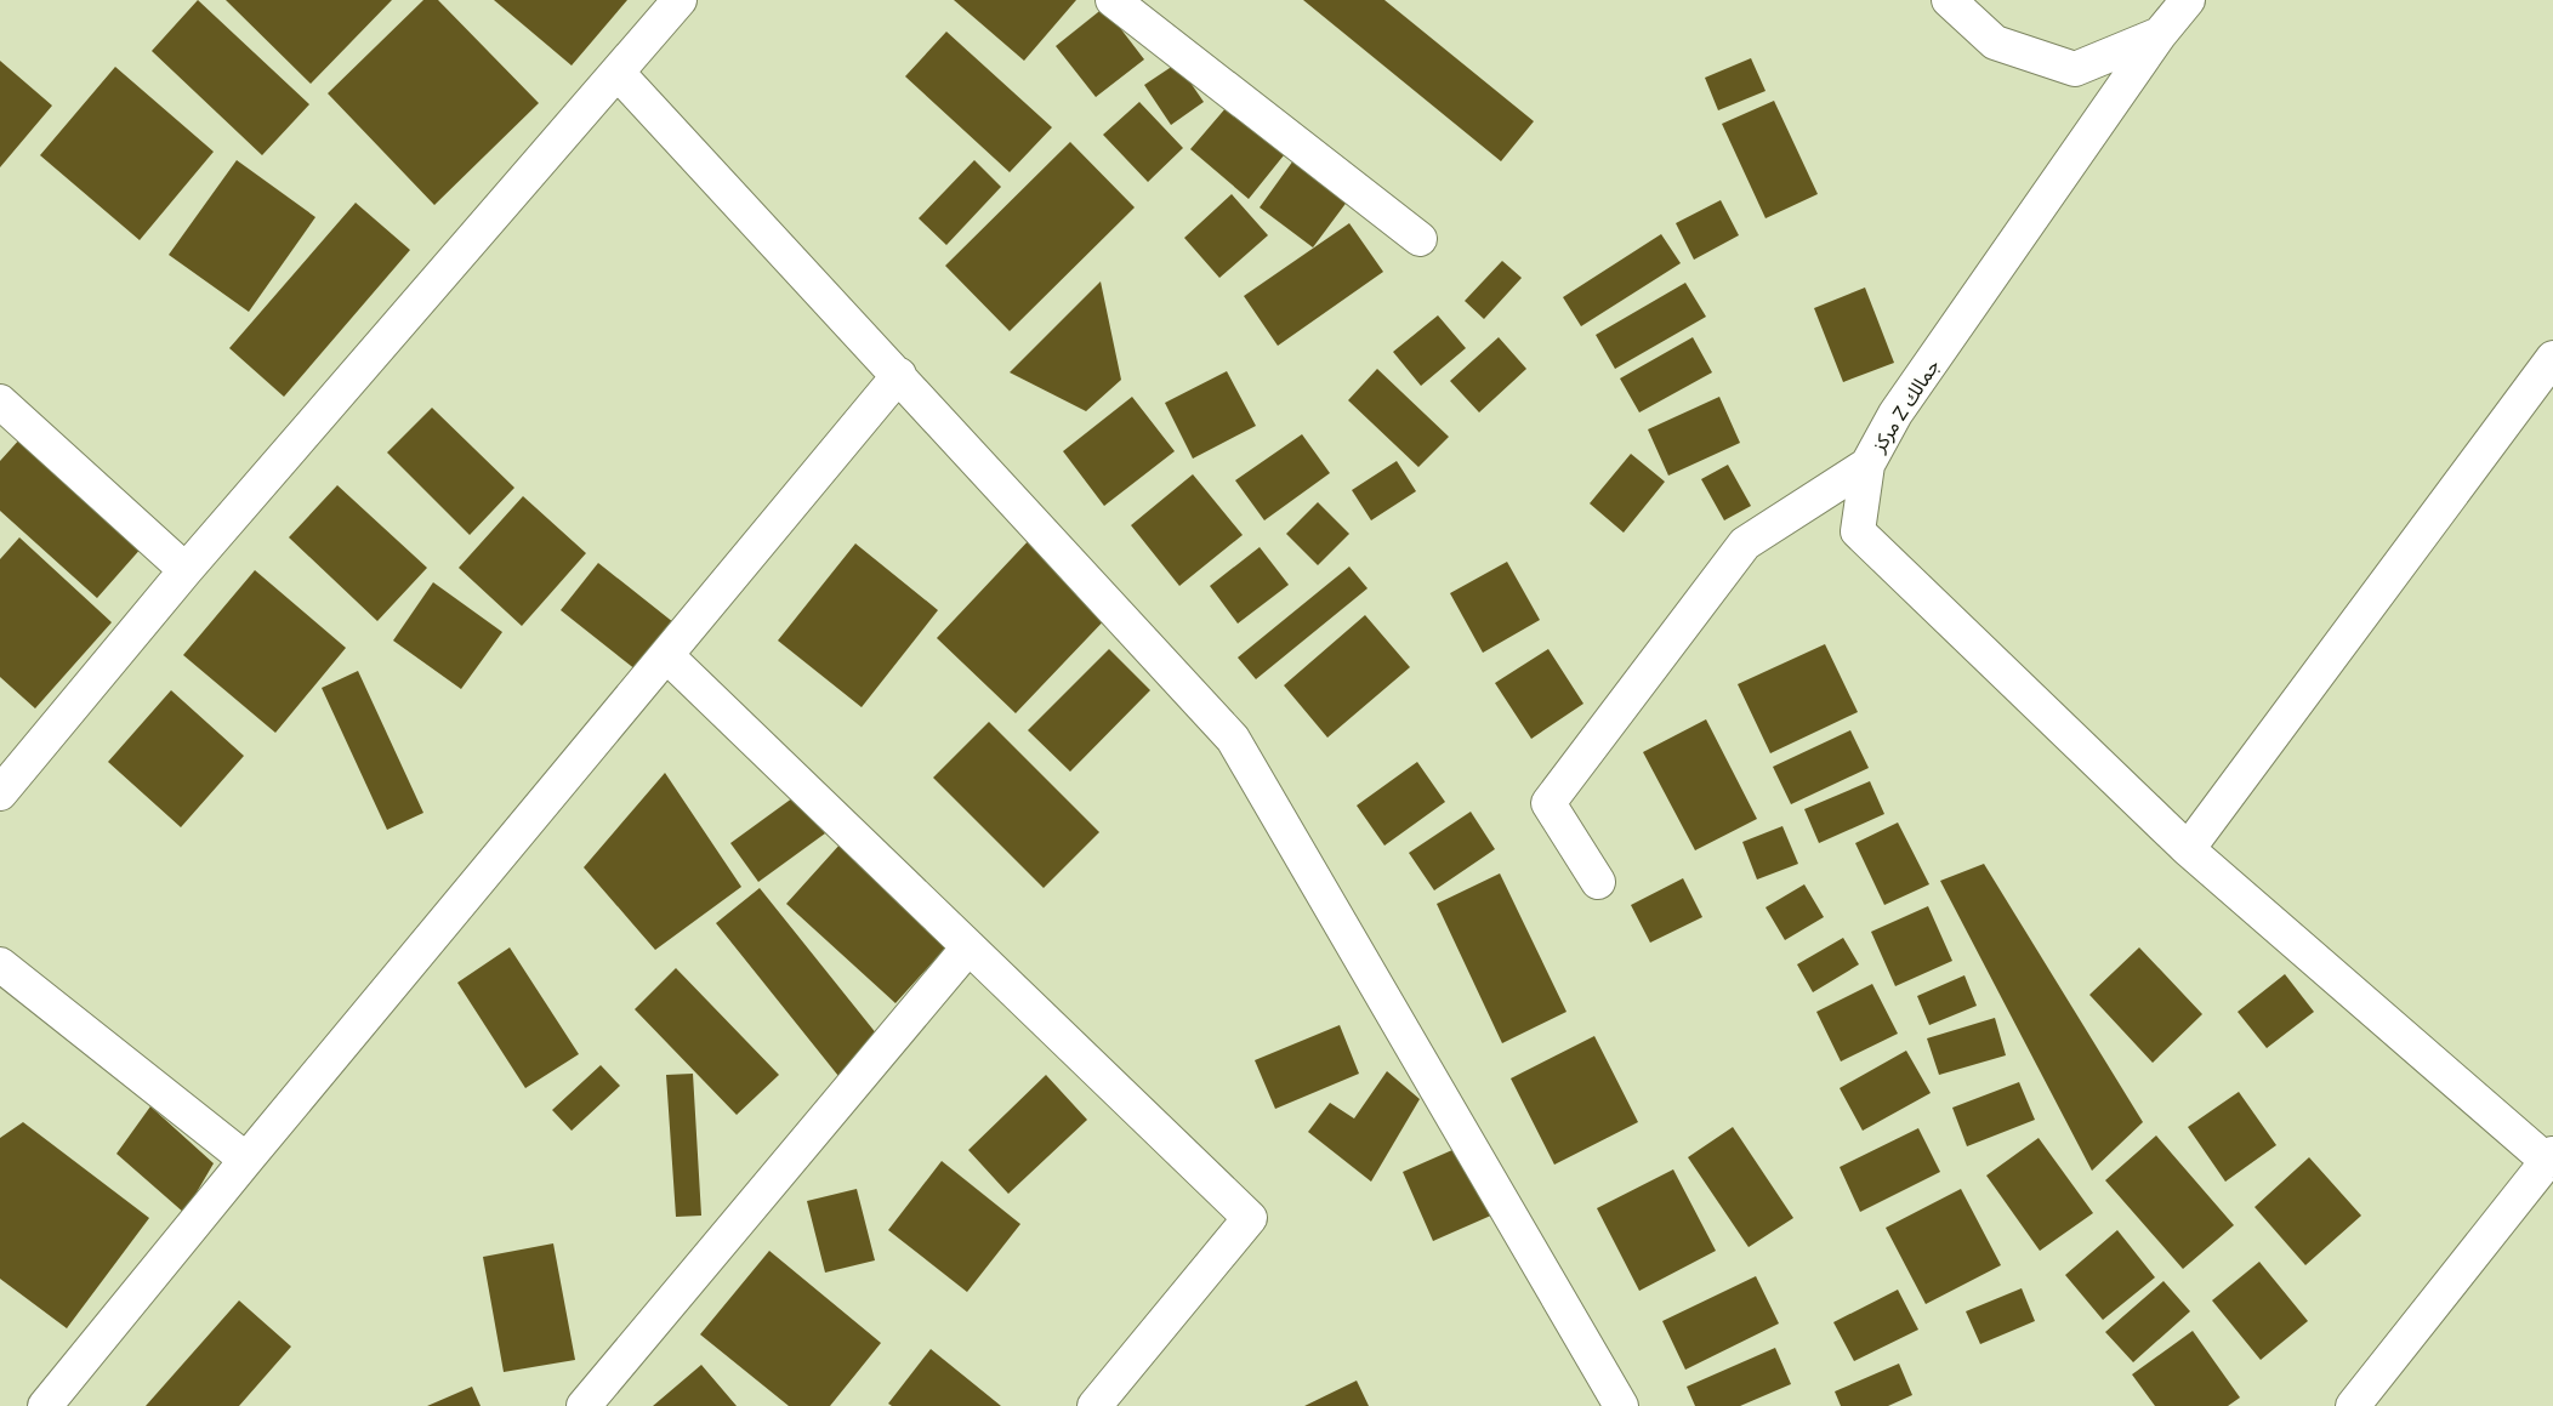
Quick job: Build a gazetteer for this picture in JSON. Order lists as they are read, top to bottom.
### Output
{
  "streets": {
    "street": ["مركز Z جمالك"]
  }
}
